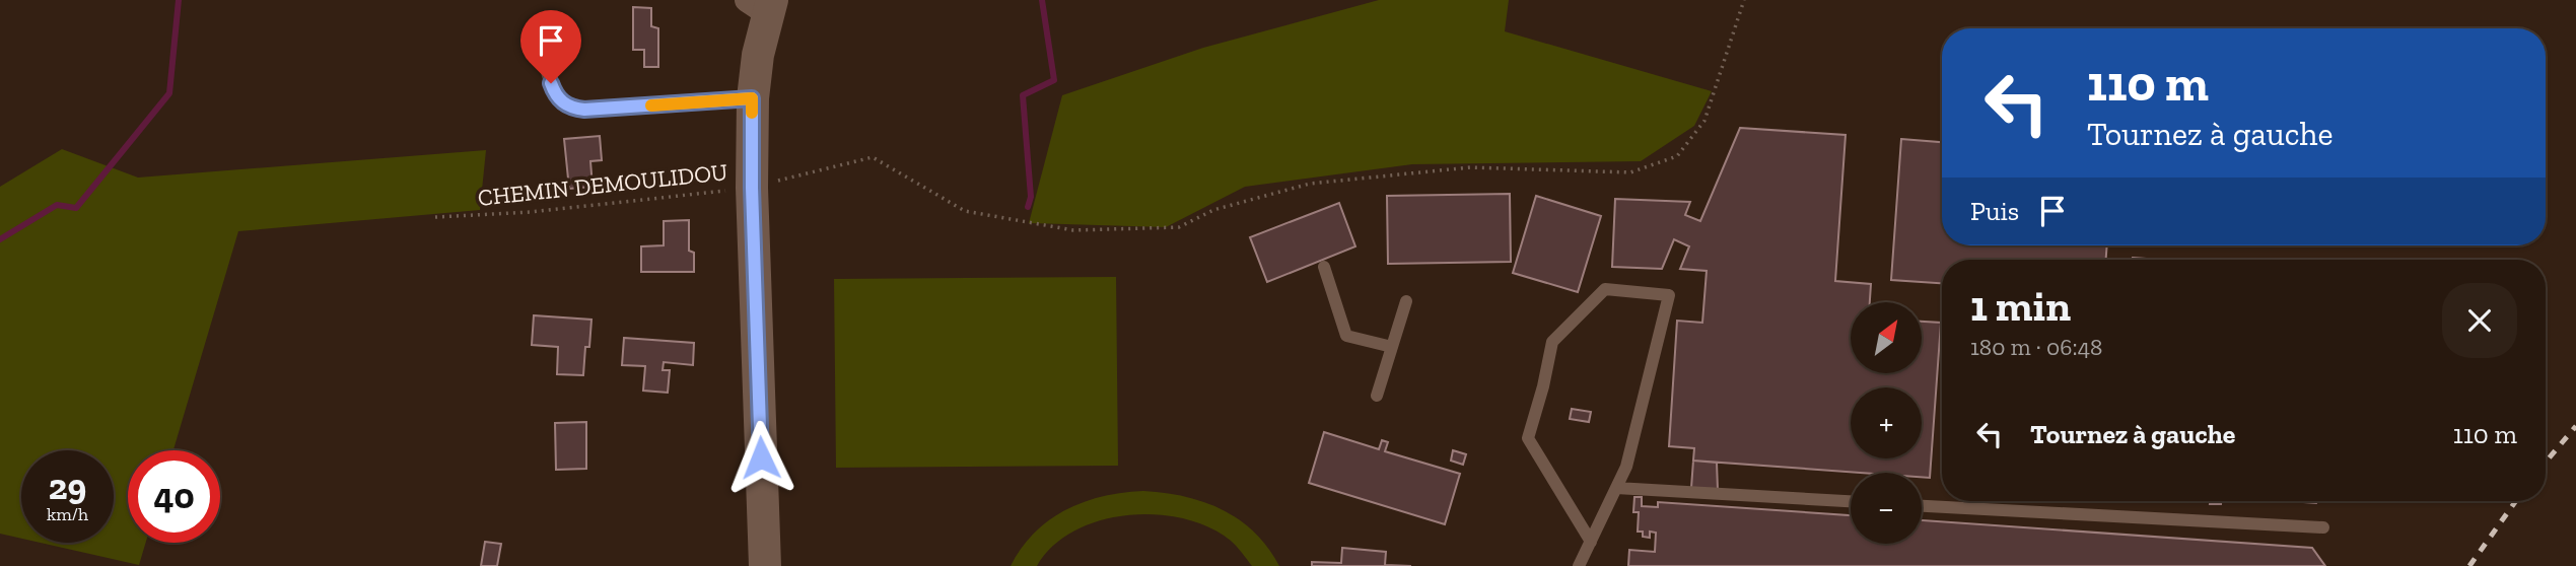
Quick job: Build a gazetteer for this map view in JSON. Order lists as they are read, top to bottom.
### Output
{
  "streets": {
    "path": ["CHEMIN DEMOULIDOU"]
  },
  "north": "top right",
  "page": {
    "turn": ["110 m", "Tournez à gauche"],
    "then": "Puis",
    "heading": ["1 min", "180 m · 06:48"],
    "map_buttons": ["+", "−"],
    "list": [
      {
        "name": "Tournez à gauche",
        "value": "110 m"
      }
    ],
    "speed": "29 km/h",
    "limit": "40"
  }
}
